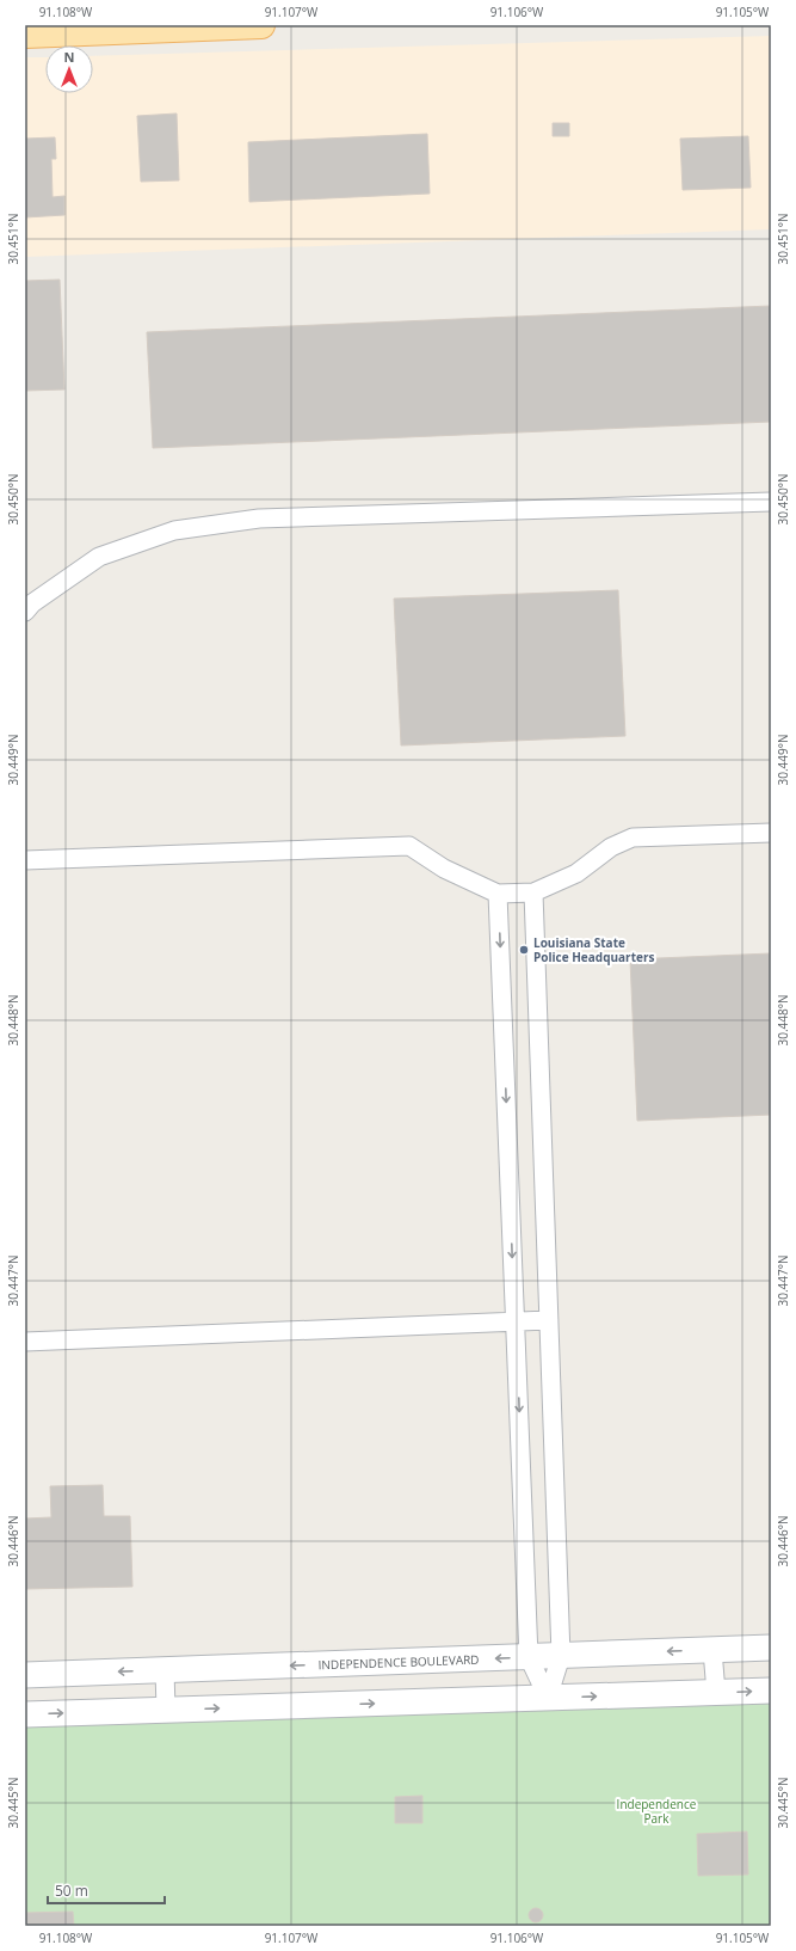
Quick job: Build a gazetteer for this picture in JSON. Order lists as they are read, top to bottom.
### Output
{
  "streets": {
    "main road": ["INDEPENDENCE BOULEVARD"]
  },
  "parks": ["Independence Park"],
  "places": ["Louisiana State Police Headquarters"],
  "scale_bar": "50 m",
  "north": "top",
  "coordinates": [
    "91.108°W",
    "91.107°W",
    "91.106°W",
    "91.105°W",
    "30.451°N",
    "30.450°N",
    "30.449°N",
    "30.448°N",
    "30.447°N",
    "30.446°N",
    "30.445°N"
  ]
}
